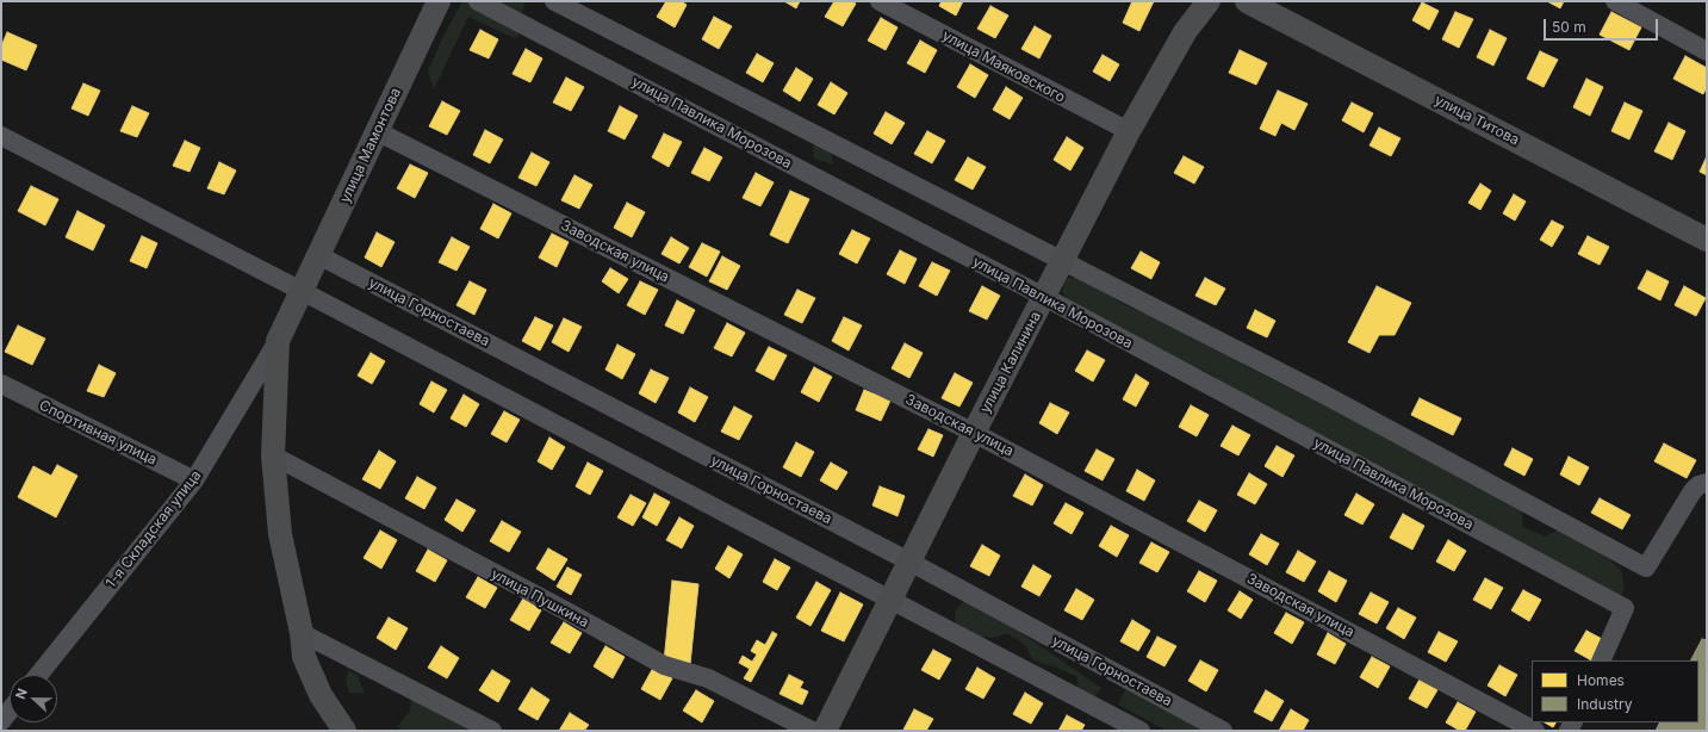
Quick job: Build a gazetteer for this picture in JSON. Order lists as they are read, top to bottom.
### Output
{
  "streets": {
    "main road": ["улица Титова", "улица Мамонтова", "улица Калинина"],
    "street": [
      "улица Маяковского",
      "улица Павлика Морозова",
      "Заводская улица",
      "улица Горностаева",
      "Спортивная улица",
      "1-я Складская улица",
      "улица Пушкина"
    ]
  },
  "crossings": [
    ["улица Маяковского", "улица Калинина"],
    ["улица Павлика Морозова", "улица Калинина"],
    ["улица Мамонтова", "Заводская улица"],
    ["улица Мамонтова", "улица Горностаева"],
    ["Заводская улица", "улица Калинина"],
    ["улица Горностаева", "улица Калинина"],
    ["Спортивная улица", "1-я Складская улица"]
  ],
  "legend": ["Homes", "Industry"],
  "scale_bar": "50 m",
  "north": "left"
}
